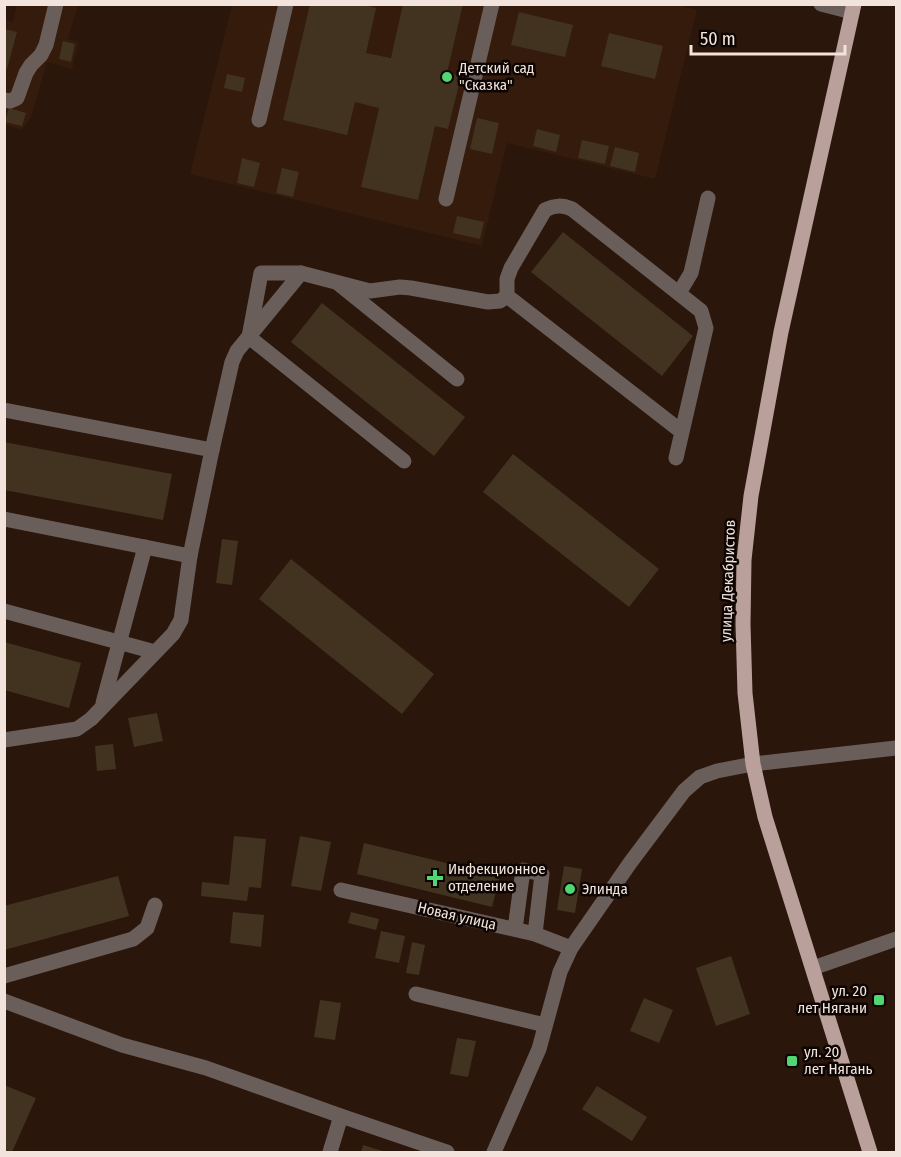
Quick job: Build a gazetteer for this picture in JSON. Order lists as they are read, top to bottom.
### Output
{
  "streets": {
    "main road": ["улица Декабристов"],
    "street": ["Новая улица"]
  },
  "places": {
    "other": ["Детский сад \"Сказка\"", "Элинда"],
    "health": ["Инфекционное отделение"],
    "transit": ["ул. 20 лет Нягани", "ул. 20 лет Нягань"]
  },
  "scale_bar": "50 m"
}
